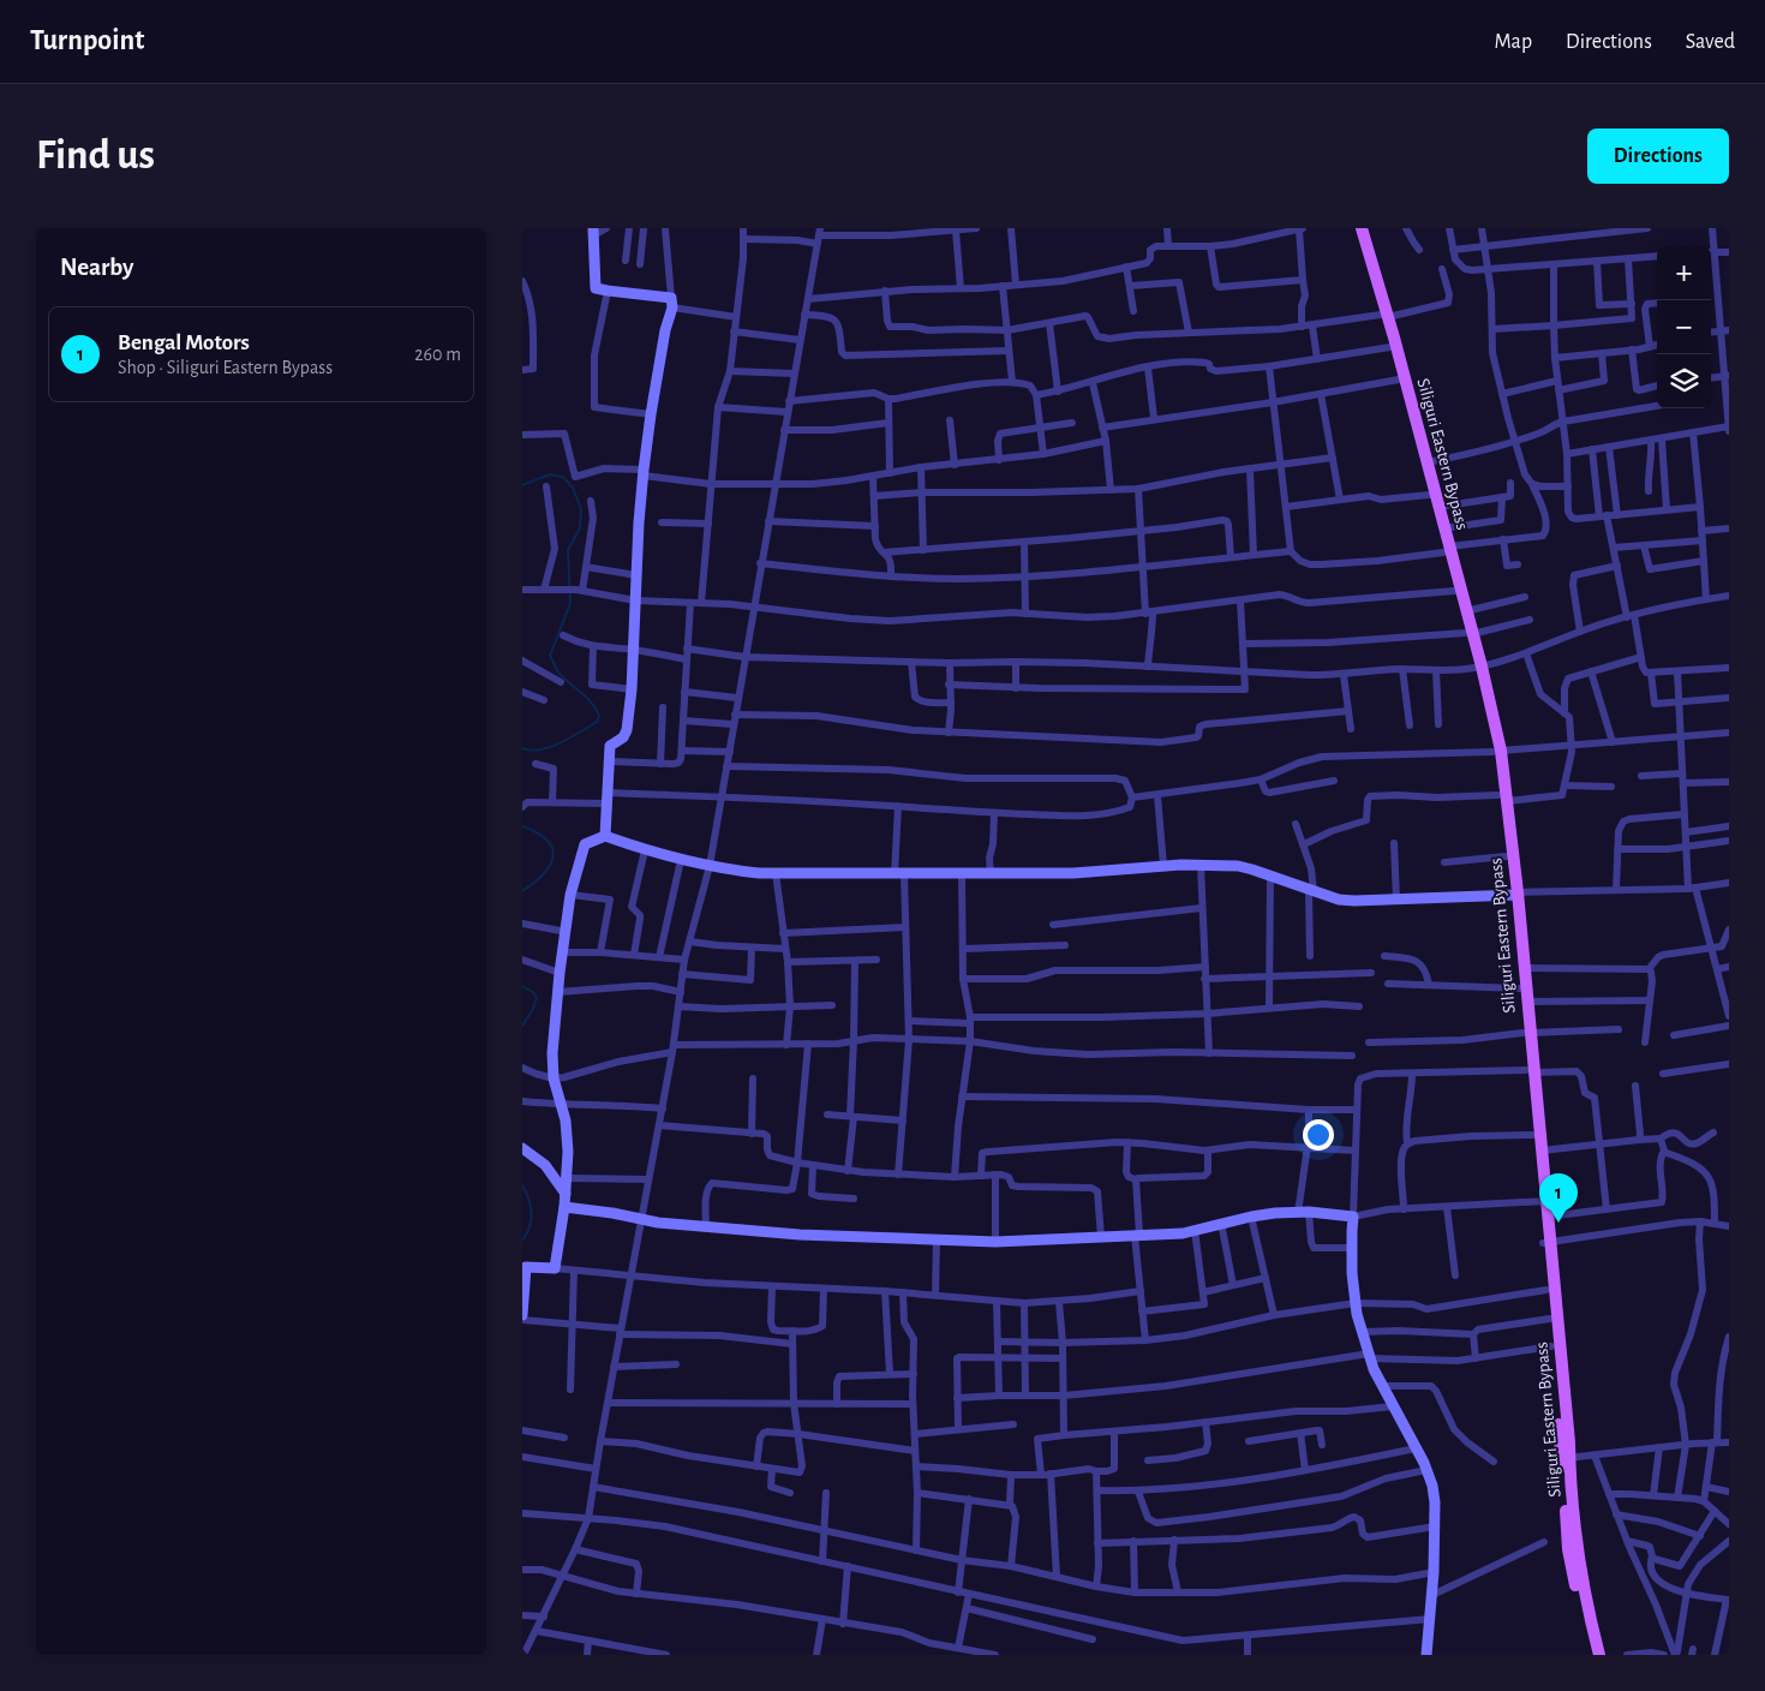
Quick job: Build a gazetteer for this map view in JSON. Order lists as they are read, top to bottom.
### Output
{
  "streets": {
    "main road": ["Siliguri Eastern Bypass"]
  },
  "page": {
    "header": "Turnpoint",
    "nav": ["Map", "Directions", "Saved"],
    "buttons": "Directions",
    "title": "Find us",
    "heading": "Nearby",
    "map_buttons": ["+", "−"],
    "list": [
      {
        "mark": "1",
        "name": "Bengal Motors",
        "note": "Shop · Siliguri Eastern Bypass",
        "value": "260 m"
      }
    ],
    "pins": "1"
  }
}
